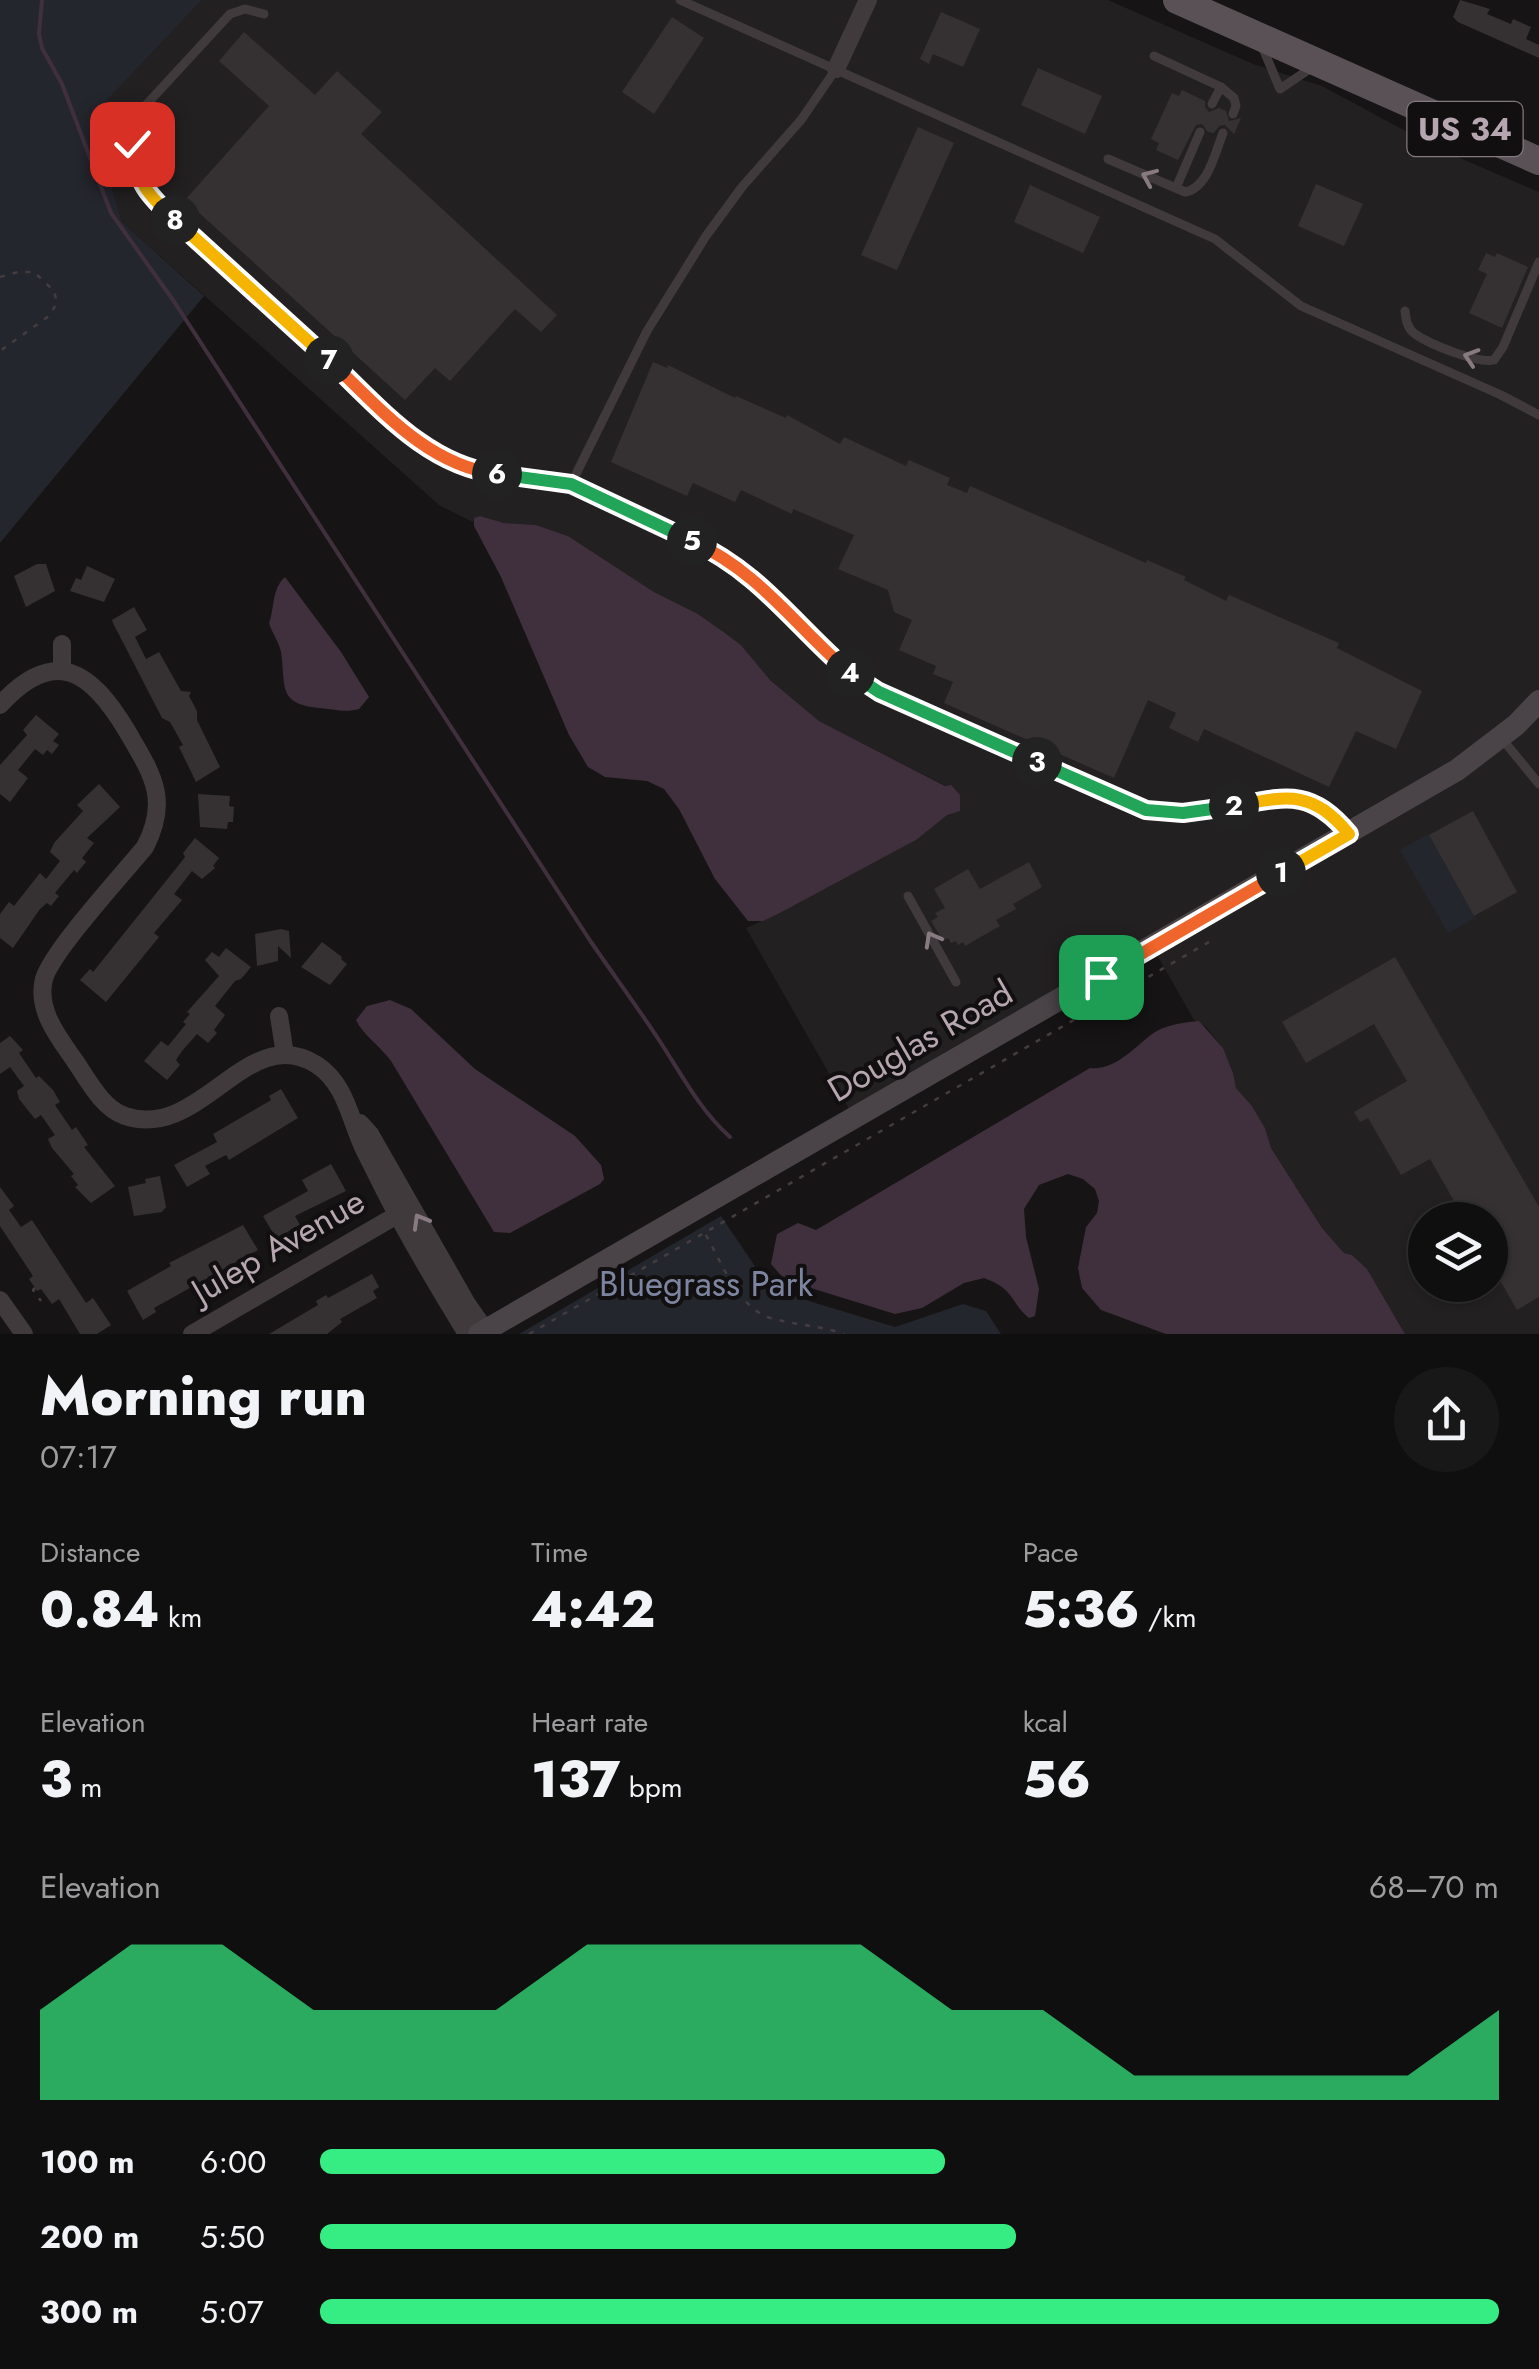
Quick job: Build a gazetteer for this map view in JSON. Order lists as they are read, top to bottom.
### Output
{
  "streets": {
    "main road": ["US 34"],
    "street": ["Douglas Road", "Julep Avenue"]
  },
  "parks": ["Bluegrass Park"],
  "page": {
    "pins": [
      "8",
      "7",
      "6",
      "5",
      "4",
      "3",
      "2",
      "1"
    ],
    "heading": ["Morning run", "07:17"],
    "stats": [
      ["Distance", "0.84 km"],
      ["Time", "4:42"],
      ["Pace", "5:36 /km"],
      ["Elevation", "3 m"],
      ["Heart rate", "137 bpm"],
      ["kcal", "56"]
    ],
    "chart": ["Elevation", "68–70 m"],
    "list": [
      {
        "name": "100 m",
        "note": "6:00"
      },
      {
        "name": "200 m",
        "note": "5:50"
      },
      {
        "name": "300 m",
        "note": "5:07"
      }
    ]
  }
}
